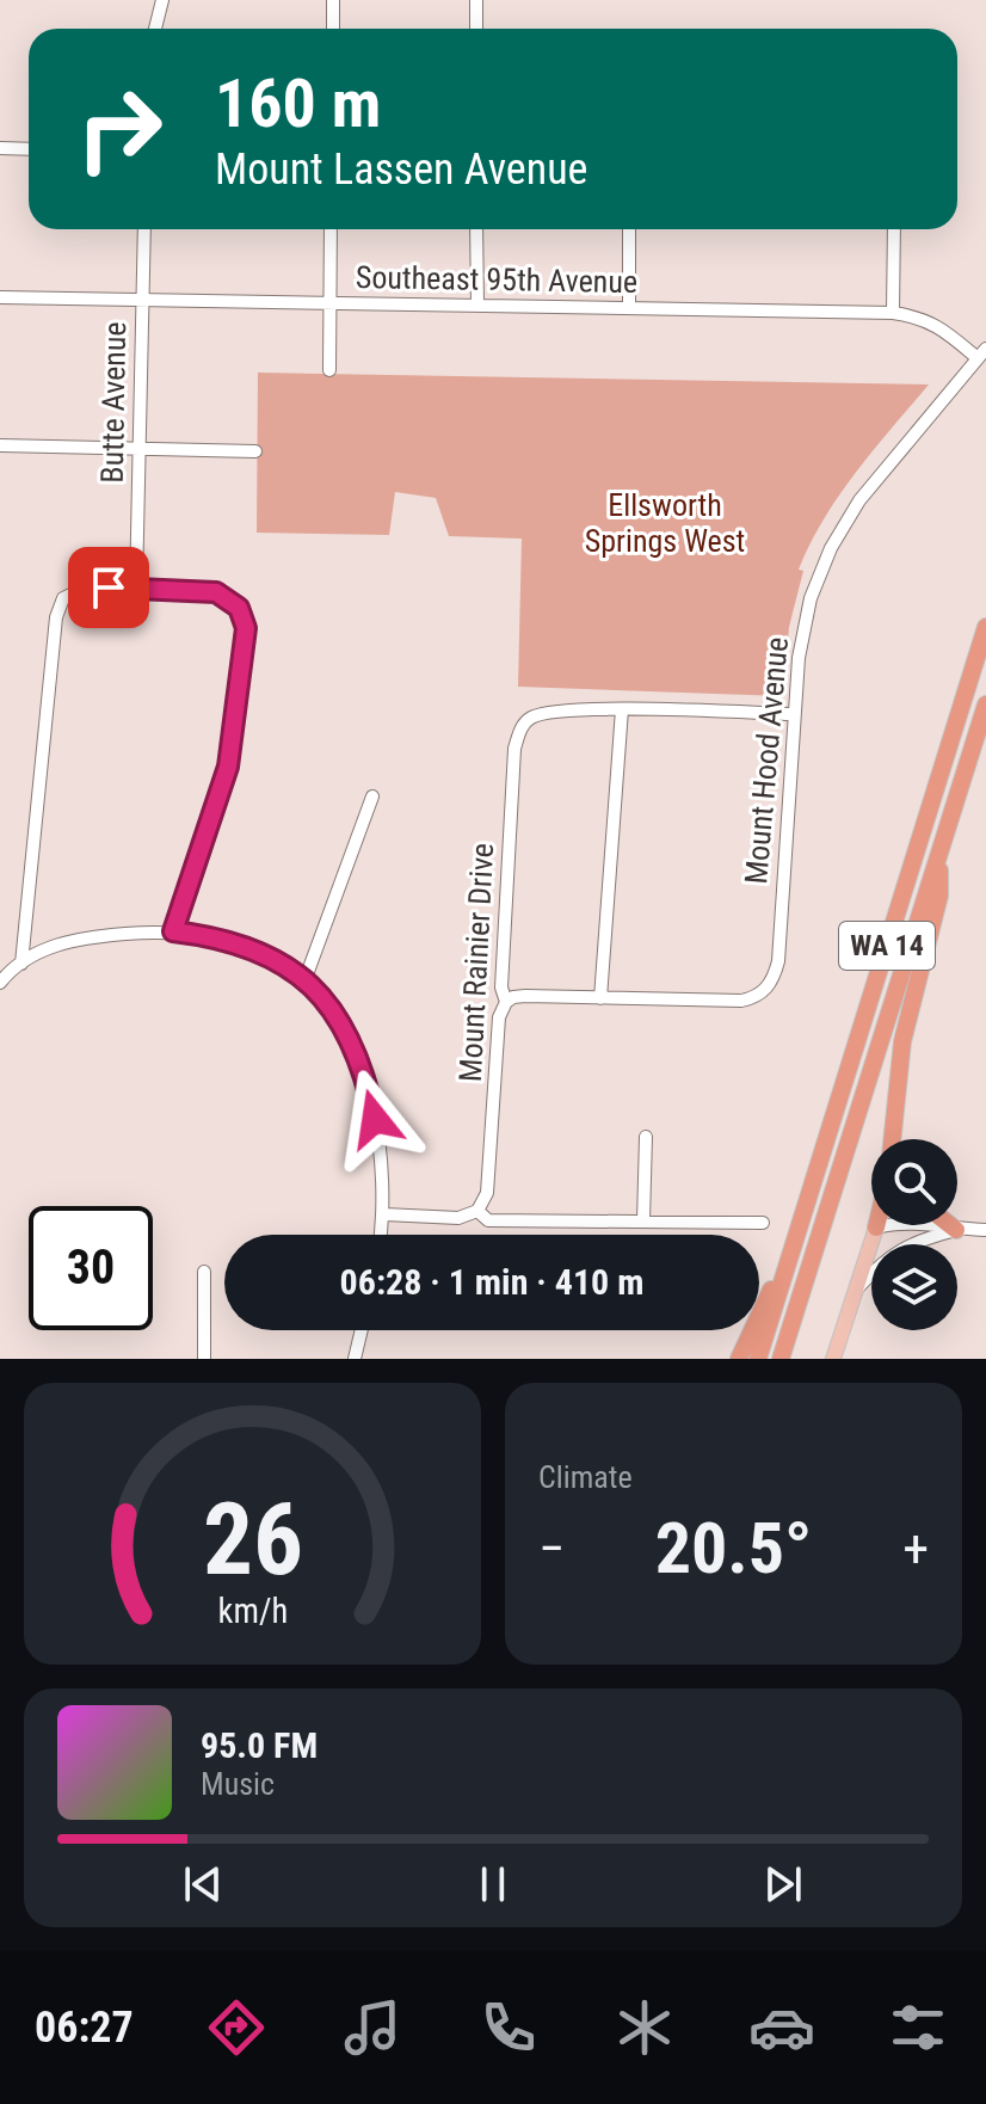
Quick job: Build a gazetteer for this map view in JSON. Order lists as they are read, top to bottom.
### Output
{
  "streets": {
    "highway": ["WA 14"],
    "street": [
      "Southeast 95th Avenue",
      "Butte Avenue",
      "Mount Hood Avenue",
      "Mount Rainier Drive"
    ]
  },
  "crossings": [
    ["Southeast 95th Avenue", "Butte Avenue"],
    ["Southeast 95th Avenue", "Mount Hood Avenue"]
  ],
  "parks": ["Ellsworth Springs West"],
  "page": {
    "turn": ["160 m", "Mount Lassen Avenue"],
    "limit": "30",
    "trip": "06:28 · 1 min · 410 m",
    "tile": "Climate",
    "heat": ["−", "20.5°", "+"],
    "song": ["95.0 FM", "Music"],
    "tabs": "06:27",
    "gauge": ["26", "km/h"]
  }
}
